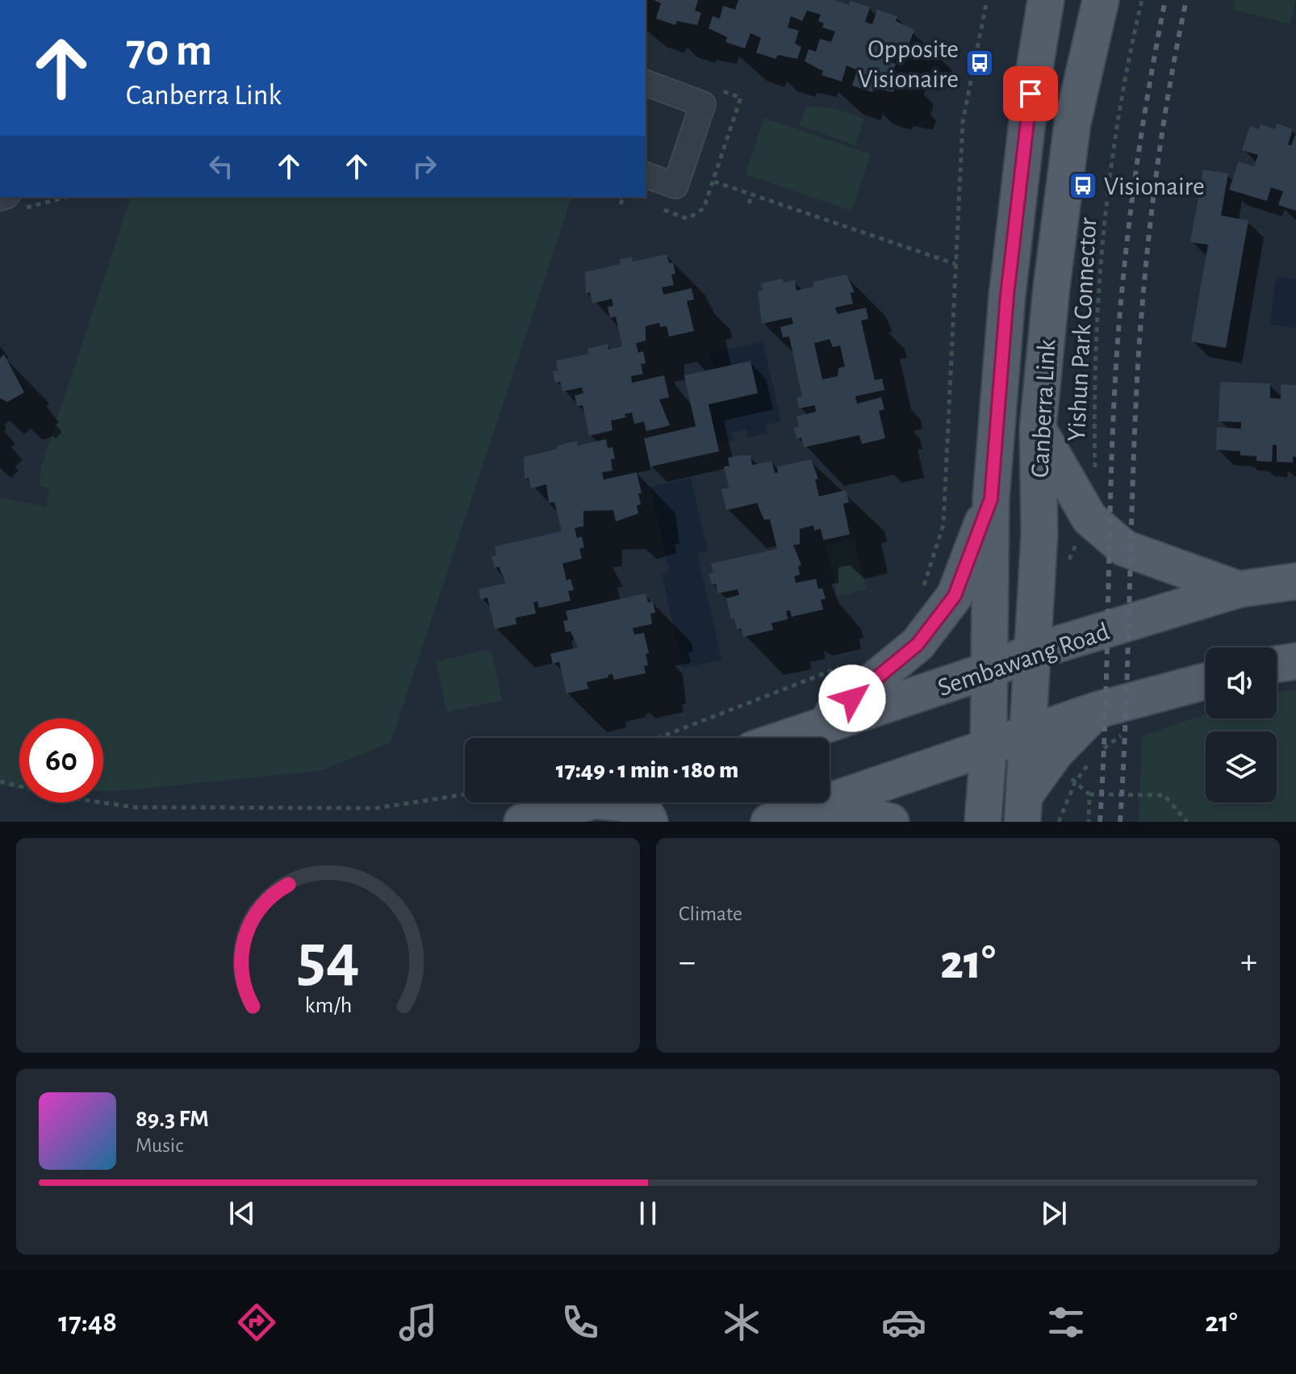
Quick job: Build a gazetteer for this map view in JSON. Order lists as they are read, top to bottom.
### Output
{
  "streets": {
    "main road": ["Canberra Link", "Sembawang Road"],
    "path": ["Yishun Park Connector"]
  },
  "crossings": [
    ["Canberra Link", "Sembawang Road"]
  ],
  "places": {
    "bus stop": ["Opposite Visionaire", "Visionaire"]
  },
  "page": {
    "turn": ["70 m", "Canberra Link"],
    "limit": "60",
    "trip": "17:49 · 1 min · 180 m",
    "tile": "Climate",
    "heat": ["−", "21°", "+"],
    "song": ["89.3 FM", "Music"],
    "tabs": ["17:48", "21°"],
    "gauge": ["54", "km/h"]
  }
}
